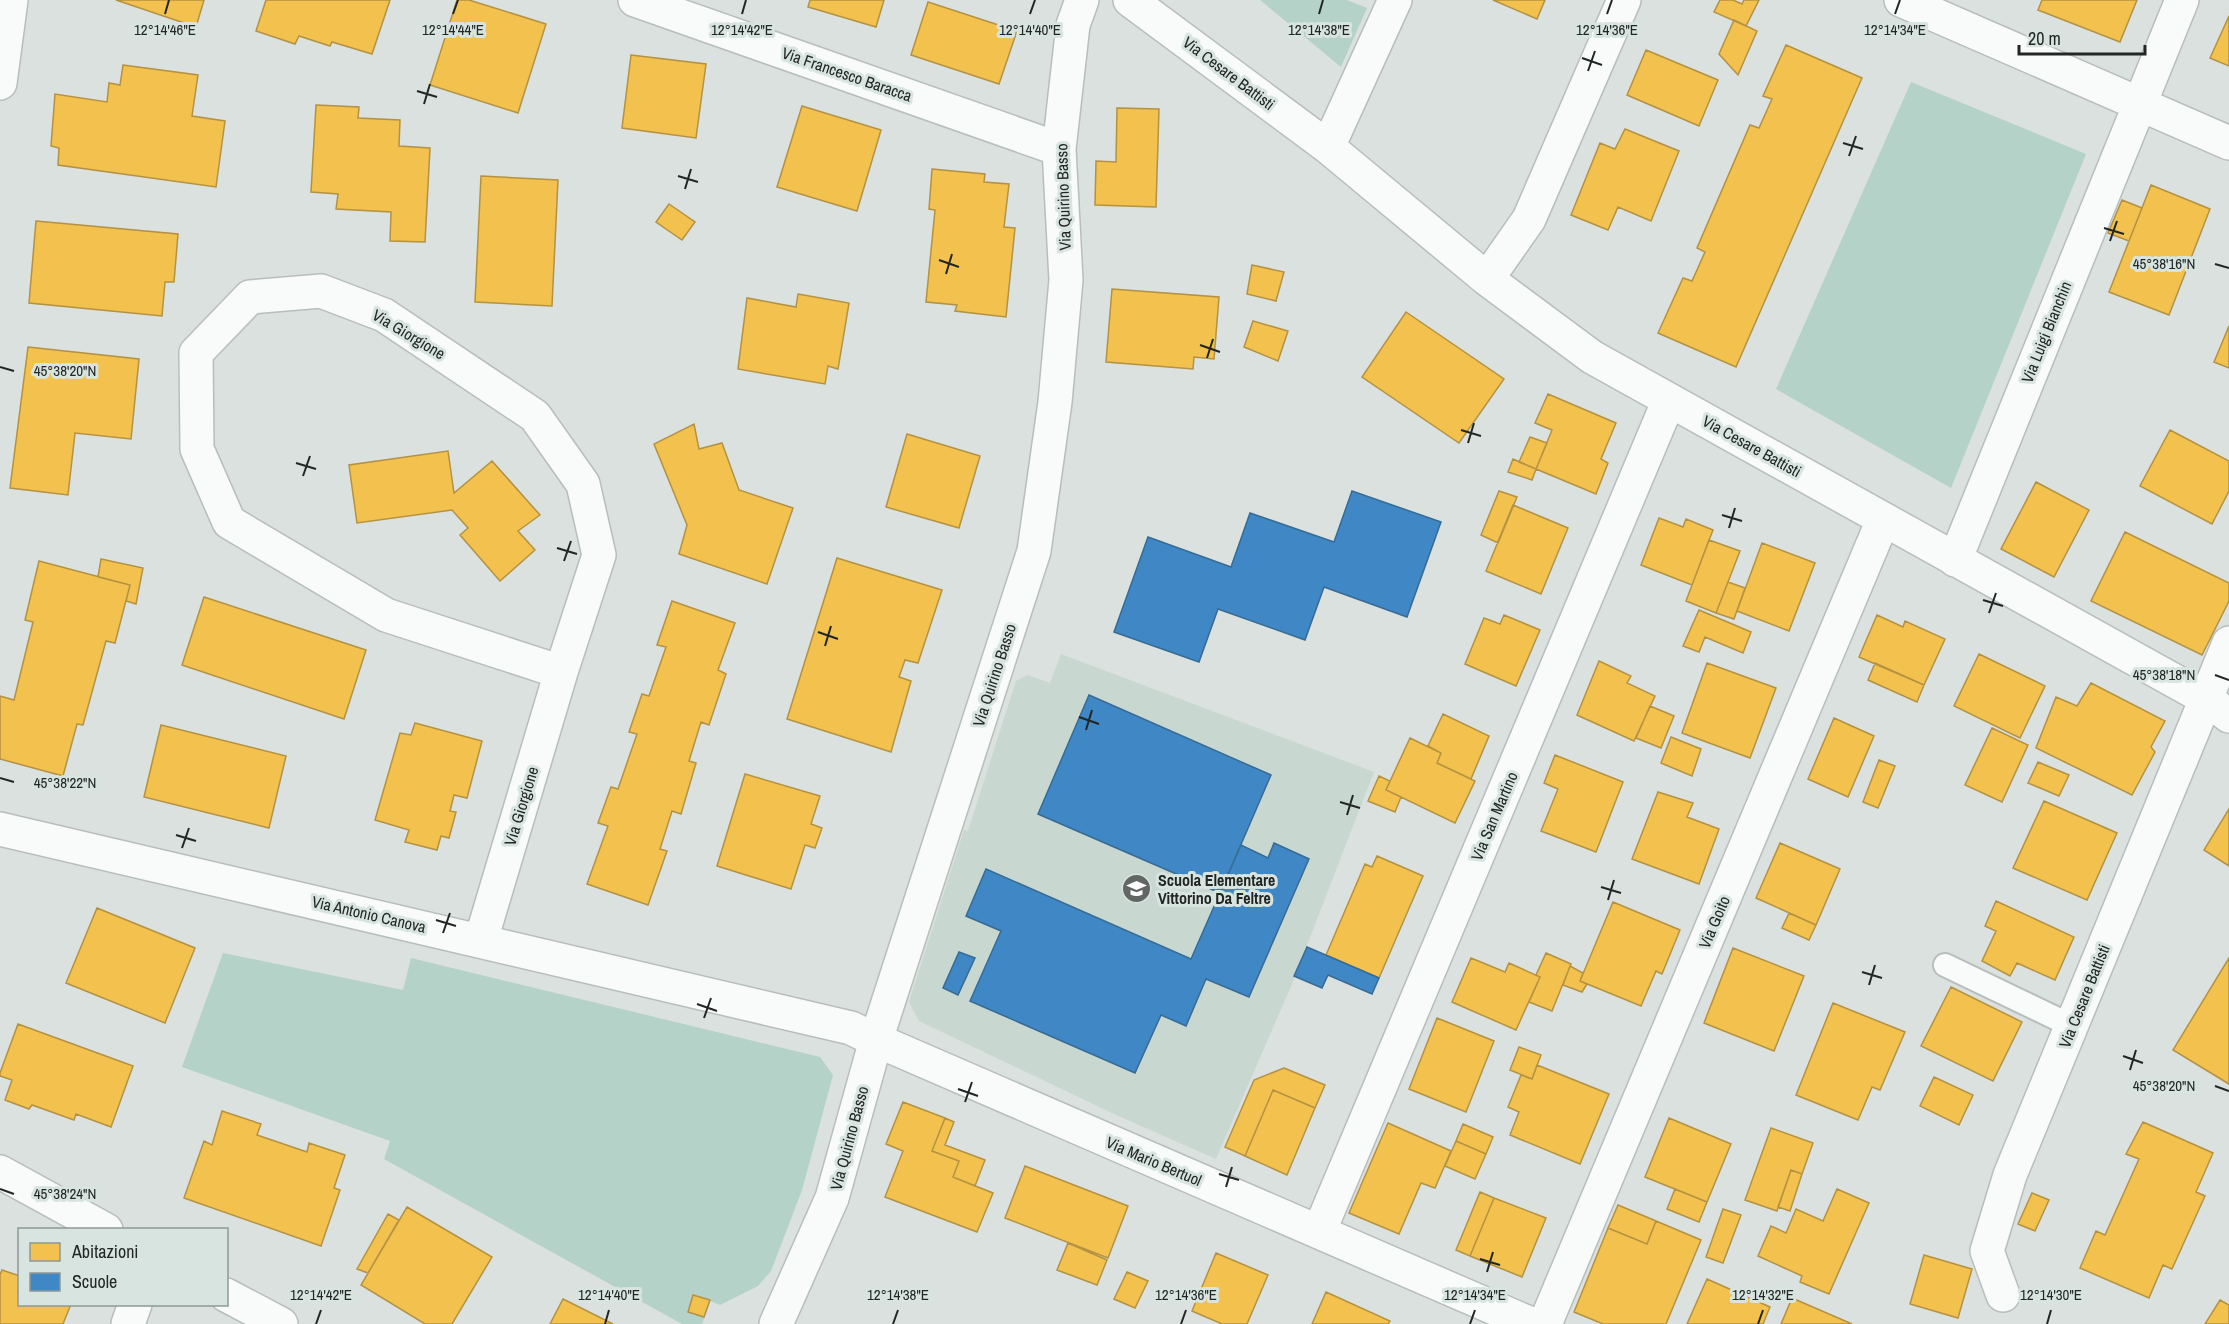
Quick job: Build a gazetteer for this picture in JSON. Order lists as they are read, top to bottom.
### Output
{
  "streets": {
    "street": [
      "Via Cesare Battisti",
      "Via Francesco Baracca",
      "Via Quirino Basso",
      "Via Luigi Bianchin",
      "Via Giorgione",
      "Via San Martino",
      "Via Antonio Canova",
      "Via Goito",
      "Via Mario Bertuol"
    ]
  },
  "crossings": [
    ["Via Cesare Battisti", "Via Luigi Bianchin"],
    ["Via Cesare Battisti", "Via San Martino"],
    ["Via Cesare Battisti", "Via Goito"],
    ["Via Francesco Baracca", "Via Quirino Basso"],
    ["Via Quirino Basso", "Via Antonio Canova"],
    ["Via Quirino Basso", "Via Mario Bertuol"],
    ["Via Giorgione", "Via Antonio Canova"],
    ["Via San Martino", "Via Mario Bertuol"],
    ["Via Antonio Canova", "Via Mario Bertuol"]
  ],
  "places": {
    "school or university": ["Scuola Elementare Vittorino Da Feltre"]
  },
  "legend": ["Abitazioni", "Scuole"],
  "scale_bar": "20 m",
  "coordinates": [
    "12°14'46\"E",
    "12°14'44\"E",
    "12°14'42\"E",
    "12°14'40\"E",
    "12°14'38\"E",
    "12°14'36\"E",
    "12°14'34\"E",
    "45°38'16\"N",
    "45°38'20\"N",
    "45°38'18\"N",
    "45°38'22\"N",
    "45°38'24\"N",
    "12°14'32\"E",
    "12°14'30\"E"
  ]
}
